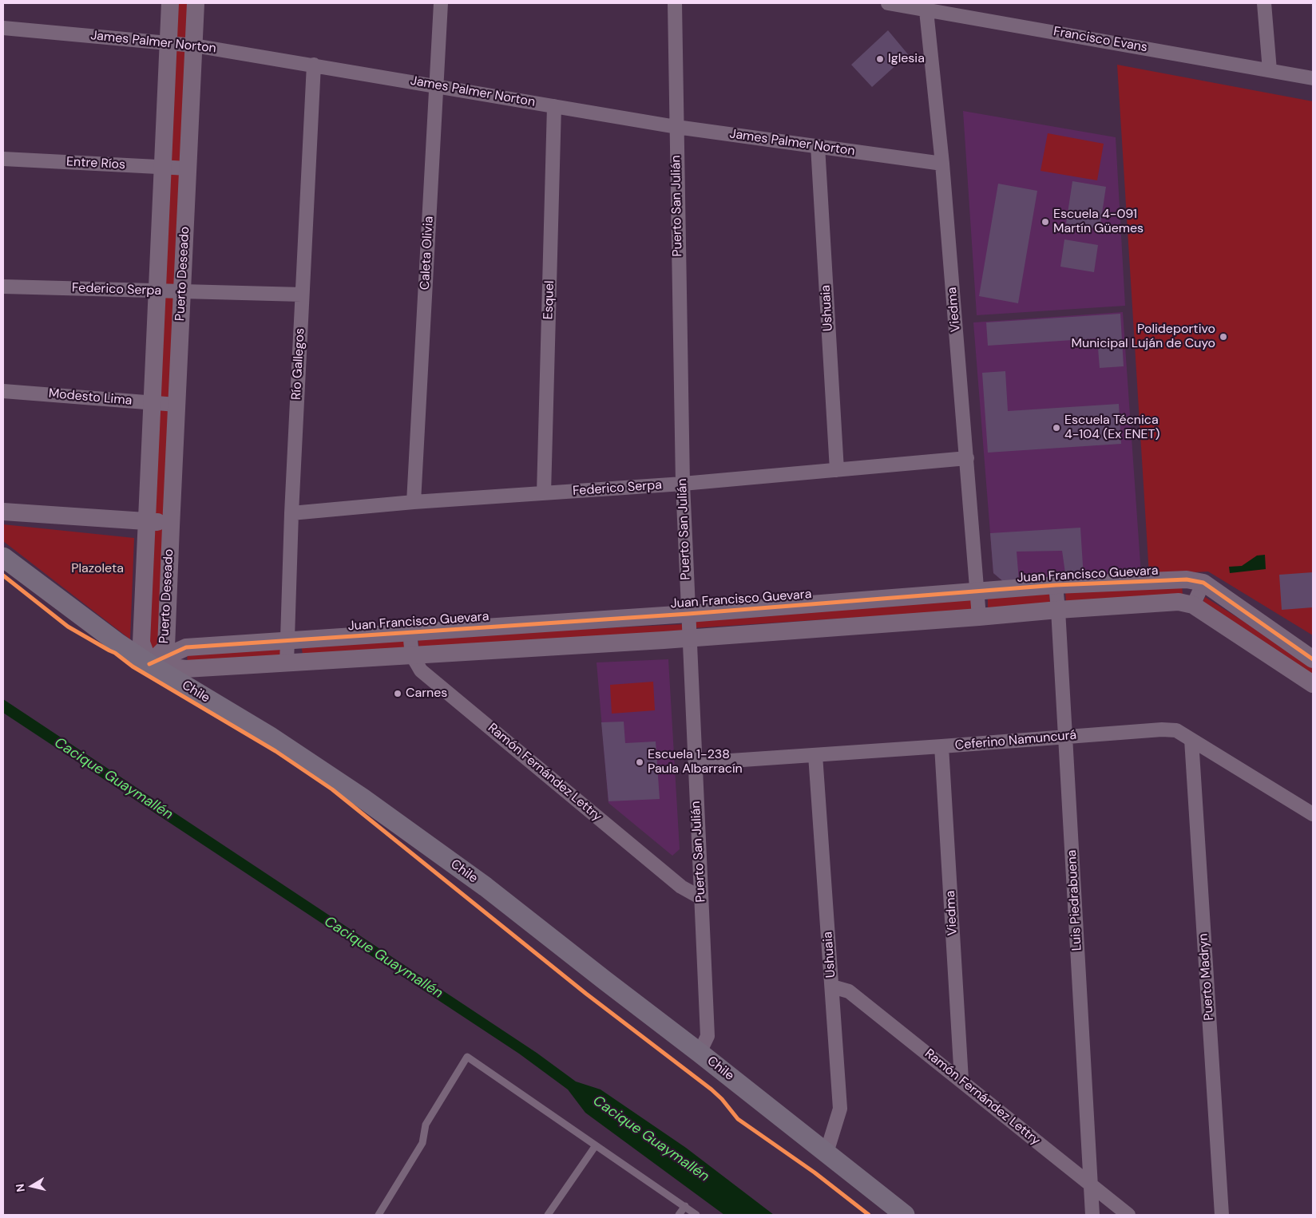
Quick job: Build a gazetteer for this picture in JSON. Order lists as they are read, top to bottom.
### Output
{
  "streets": {
    "main road": ["Chile"],
    "street": [
      "Francisco Evans",
      "James Palmer Norton",
      "Entre Ríos",
      "Puerto San Julián",
      "Caleta Olivia",
      "Puerto Deseado",
      "Federico Serpa",
      "Esquel",
      "Ushuaia",
      "Viedma",
      "Río Gallegos",
      "Modesto Lima",
      "Juan Francisco Guevara",
      "Ceferino Namuncurá",
      "Ramón Fernández Lettry",
      "Luis Piedrabuena",
      "Puerto Madryn"
    ]
  },
  "crossings": [
    ["Francisco Evans", "Viedma"],
    ["James Palmer Norton", "Puerto San Julián"],
    ["James Palmer Norton", "Caleta Olivia"],
    ["James Palmer Norton", "Puerto Deseado"],
    ["James Palmer Norton", "Esquel"],
    ["James Palmer Norton", "Ushuaia"],
    ["James Palmer Norton", "Viedma"],
    ["James Palmer Norton", "Río Gallegos"],
    ["Entre Ríos", "Puerto Deseado"],
    ["Puerto San Julián", "Federico Serpa"],
    ["Puerto San Julián", "Juan Francisco Guevara"],
    ["Puerto San Julián", "Chile"],
    ["Puerto San Julián", "Ceferino Namuncurá"],
    ["Puerto San Julián", "Ramón Fernández Lettry"],
    ["Caleta Olivia", "Federico Serpa"],
    ["Puerto Deseado", "Federico Serpa"],
    ["Puerto Deseado", "Modesto Lima"],
    ["Puerto Deseado", "Juan Francisco Guevara"],
    ["Puerto Deseado", "Chile"],
    ["Federico Serpa", "Esquel"],
    ["Federico Serpa", "Ushuaia"],
    ["Federico Serpa", "Viedma"],
    ["Federico Serpa", "Río Gallegos"],
    ["Ushuaia", "Chile"],
    ["Ushuaia", "Ceferino Namuncurá"],
    ["Ushuaia", "Ramón Fernández Lettry"],
    ["Viedma", "Juan Francisco Guevara"],
    ["Viedma", "Ceferino Namuncurá"],
    ["Viedma", "Ramón Fernández Lettry"],
    ["Río Gallegos", "Juan Francisco Guevara"],
    ["Juan Francisco Guevara", "Chile"],
    ["Juan Francisco Guevara", "Ramón Fernández Lettry"],
    ["Juan Francisco Guevara", "Luis Piedrabuena"],
    ["Ceferino Namuncurá", "Luis Piedrabuena"],
    ["Ceferino Namuncurá", "Puerto Madryn"],
    ["Ramón Fernández Lettry", "Luis Piedrabuena"]
  ],
  "water": ["Cacique Guaymallén"],
  "parks": ["Plazoleta"],
  "places": [
    "Iglesia",
    "Escuela 4-091 Martín Güemes",
    "Polideportivo Municipal Luján de Cuyo",
    "Escuela Técnica 4-104 (Ex ENET)",
    "Carnes",
    "Escuela 1-238 Paula Albarracín"
  ],
  "north": "left"
}
